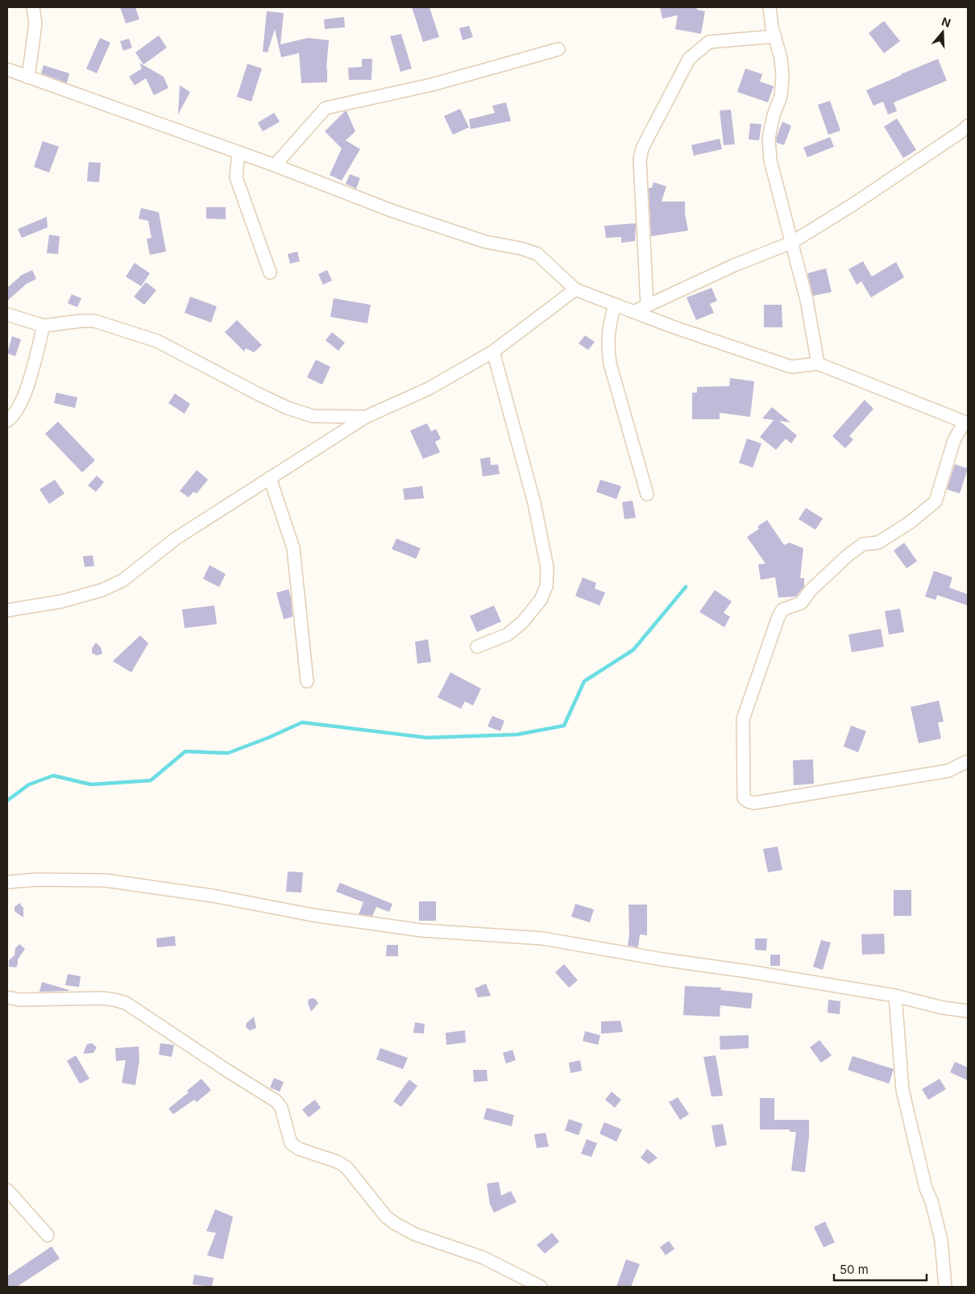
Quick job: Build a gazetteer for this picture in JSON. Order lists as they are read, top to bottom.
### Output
{
  "scale_bar": "50 m",
  "north": "top"
}
